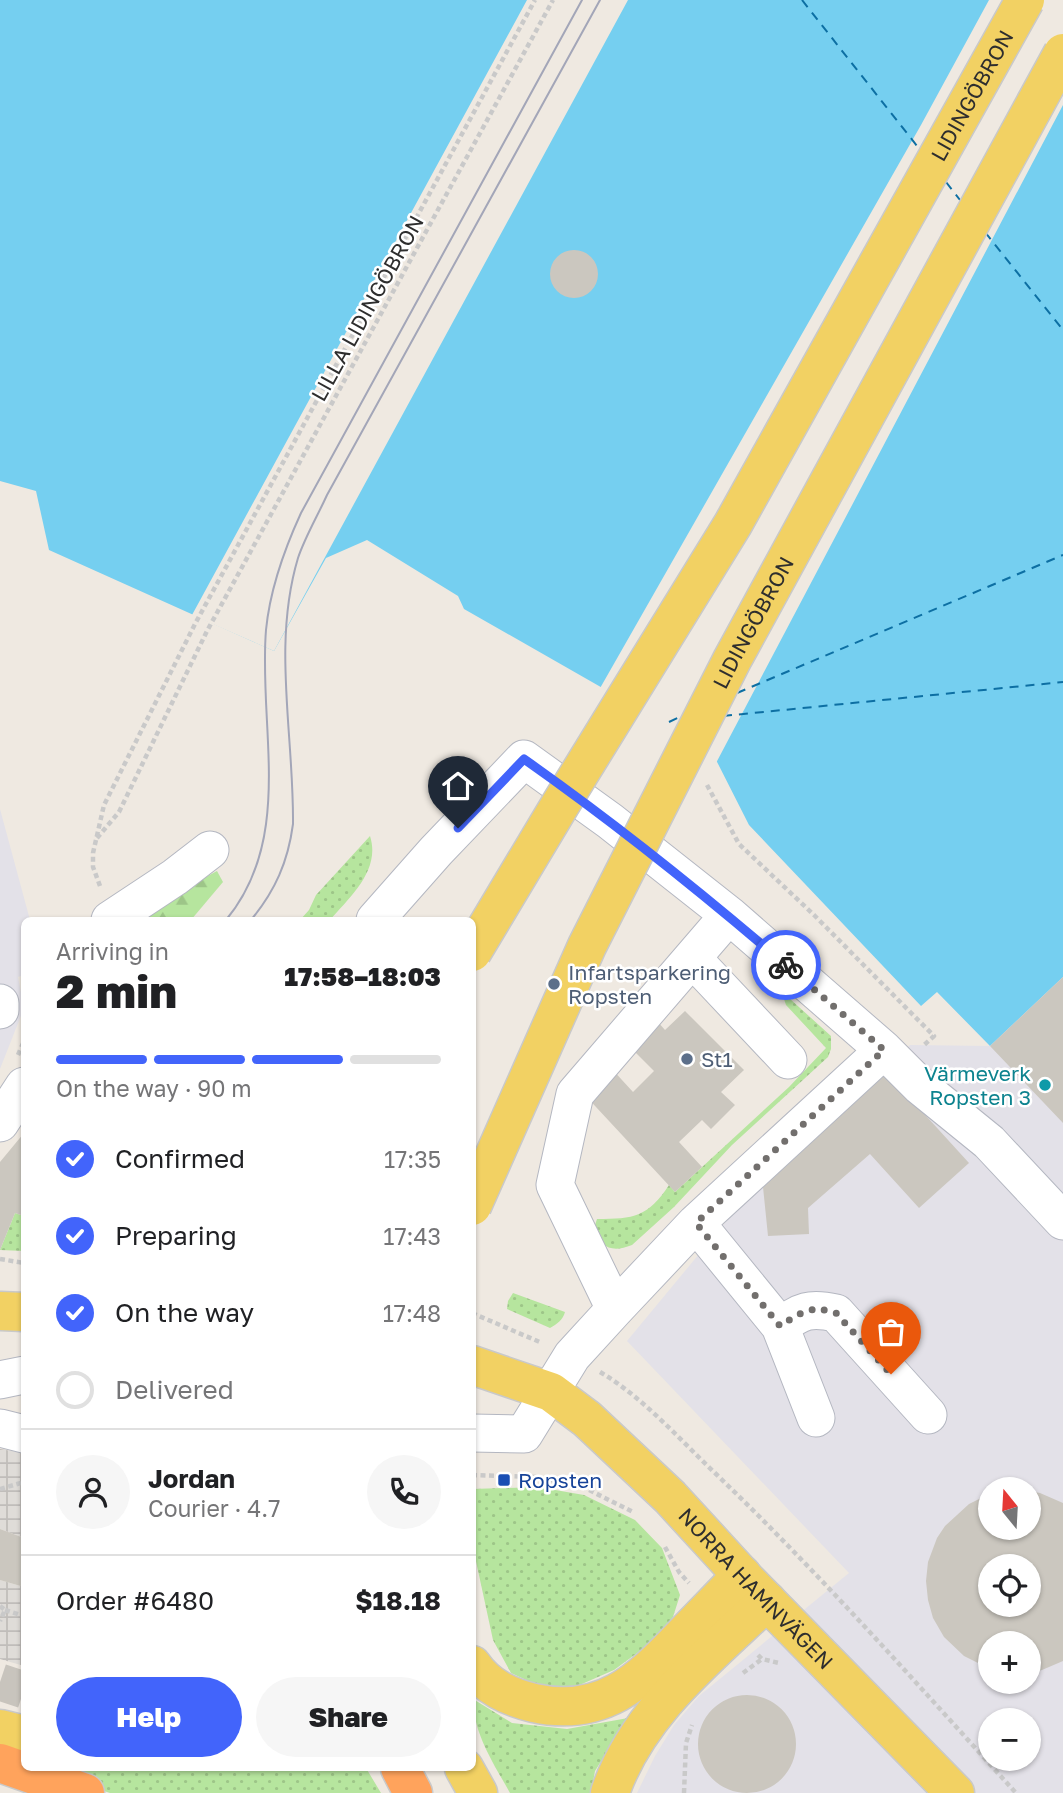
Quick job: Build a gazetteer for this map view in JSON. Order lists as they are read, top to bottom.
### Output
{
  "streets": {
    "main road": ["LIDINGÖBRON", "NORRA HAMNVÄGEN"],
    "path": ["LILLA LIDINGÖBRON"]
  },
  "places": {
    "other": ["Infartsparkering Ropsten", "St1", "Värmeverk Ropsten 3"],
    "transit": ["Ropsten"]
  },
  "north": "top",
  "page": {
    "heading": ["2 min", "Arriving in", "17:58–18:03"],
    "panel": [
      "Jordan",
      "Courier · 4.7",
      "Order #6480",
      "$18.18"
    ],
    "bar": "On the way · 90 m",
    "list": [
      ["Confirmed", "17:35"],
      ["Preparing", "17:43"],
      ["On the way", "17:48"],
      "Delivered"
    ],
    "map_buttons": ["+", "−"],
    "buttons": ["Help", "Share"]
  }
}
